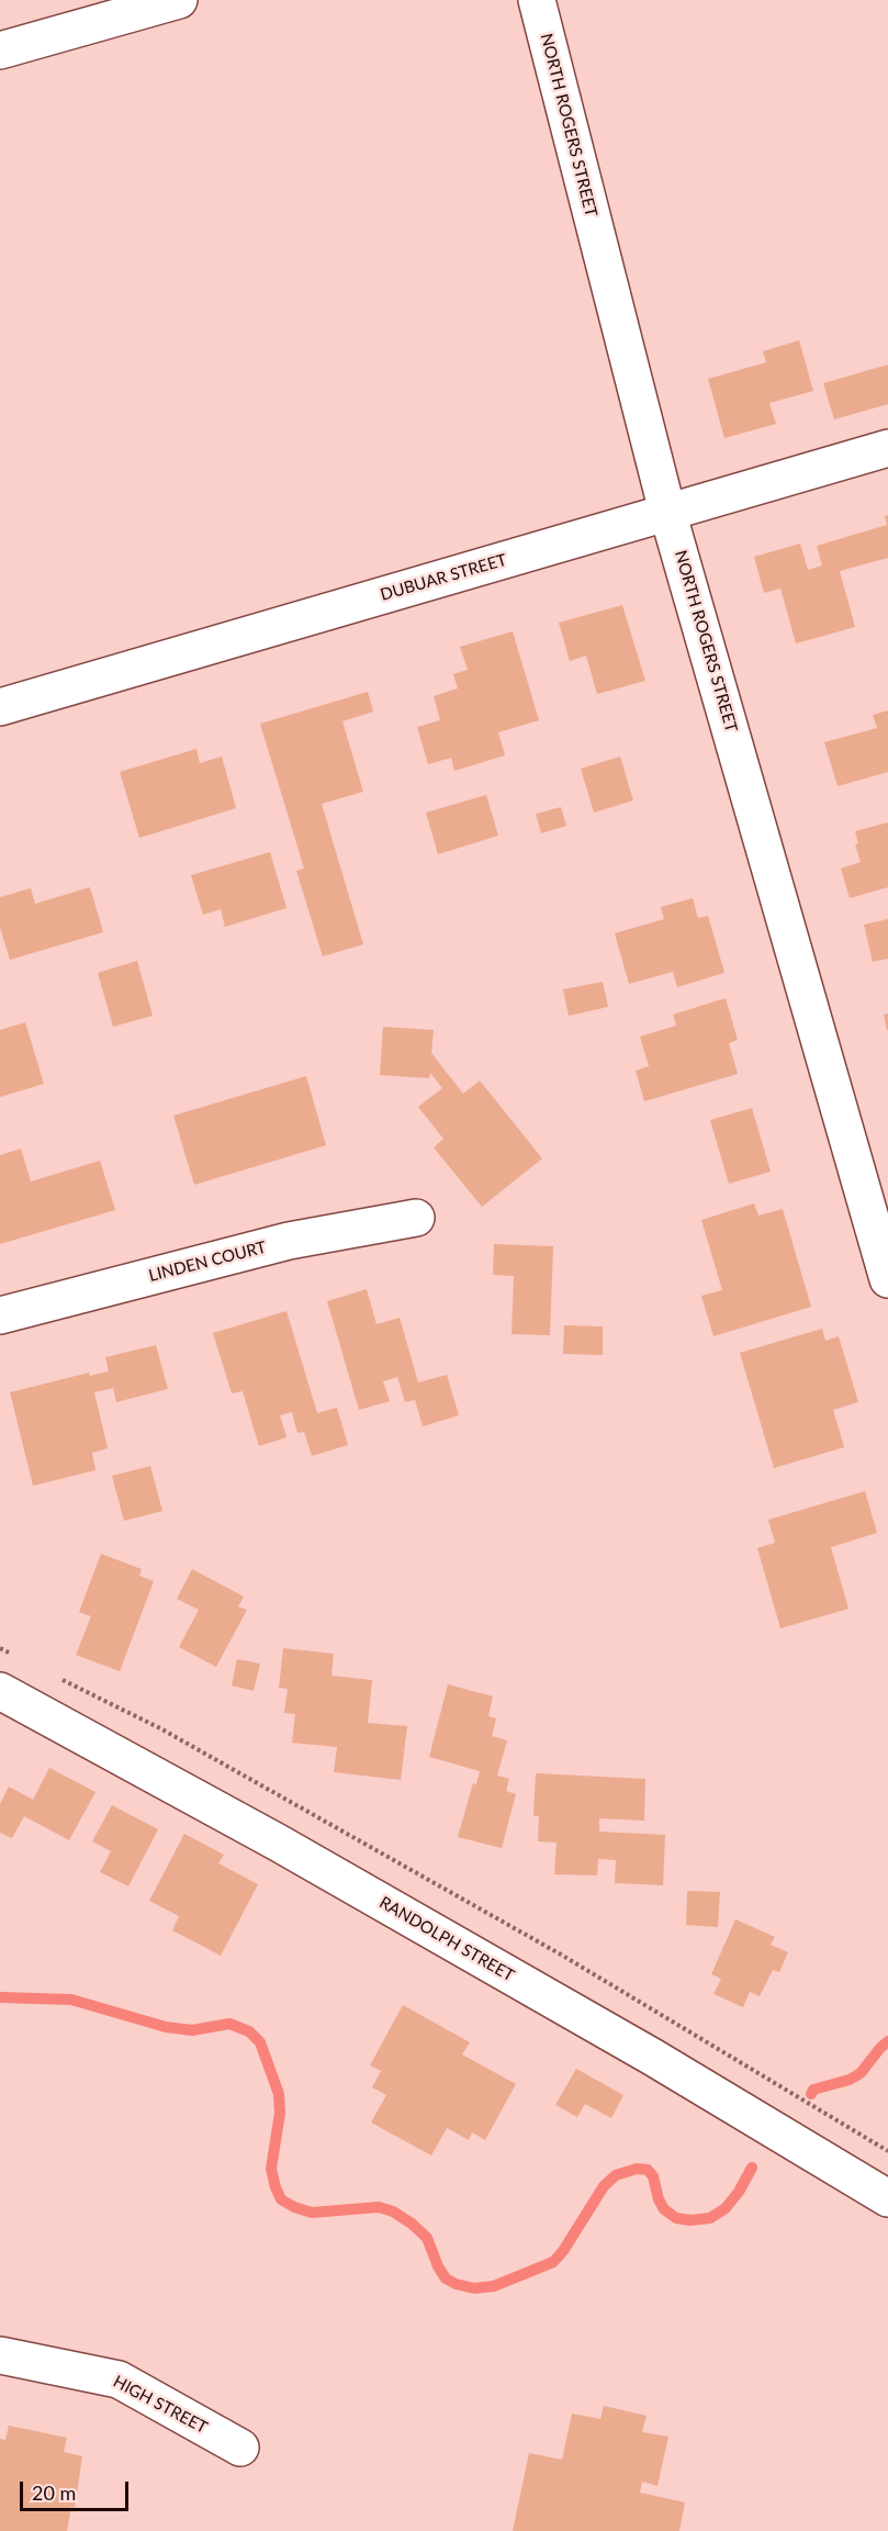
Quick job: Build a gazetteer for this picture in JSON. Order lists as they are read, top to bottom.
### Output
{
  "streets": {
    "street": [
      "NORTH ROGERS STREET",
      "DUBUAR STREET",
      "LINDEN COURT",
      "RANDOLPH STREET",
      "HIGH STREET"
    ]
  },
  "crossings": [
    ["NORTH ROGERS STREET", "DUBUAR STREET"]
  ],
  "scale_bar": "20 m"
}
